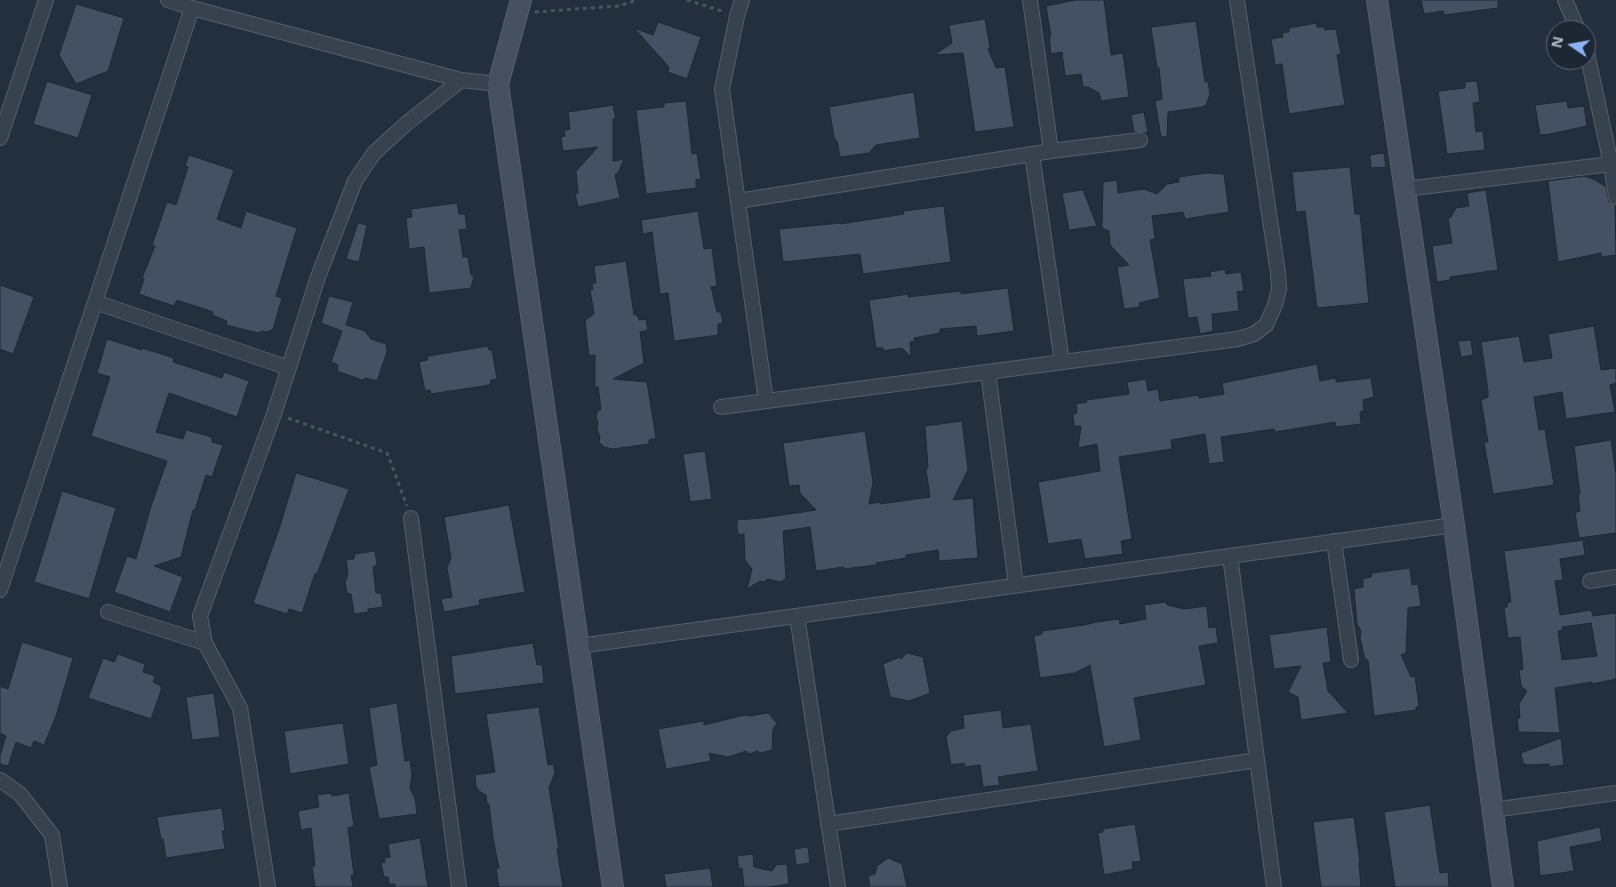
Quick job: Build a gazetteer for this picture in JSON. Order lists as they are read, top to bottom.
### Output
{
  "north": "left"
}
